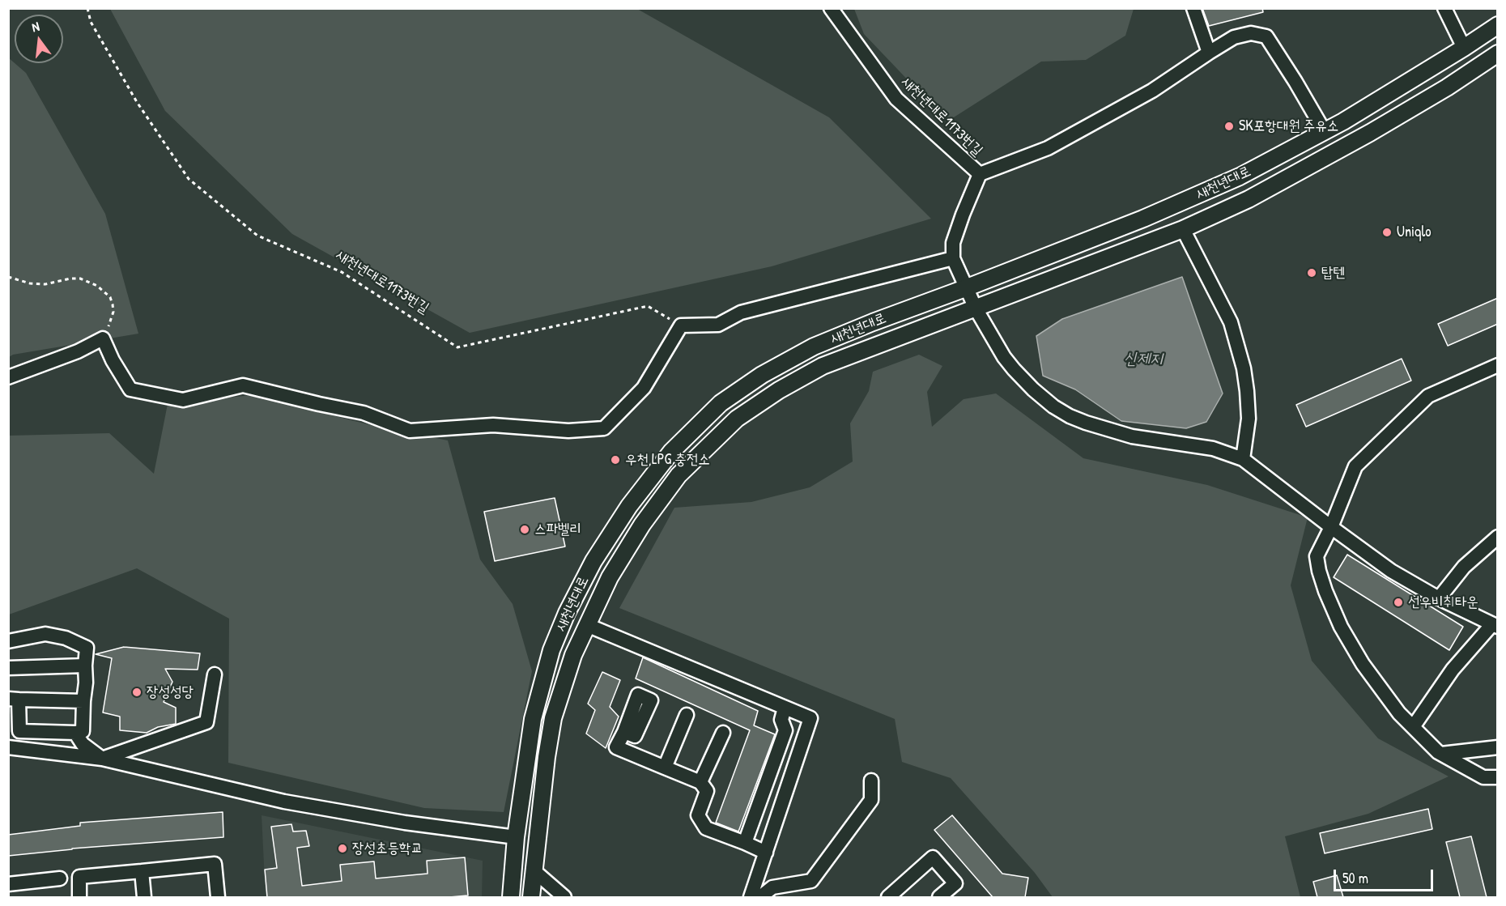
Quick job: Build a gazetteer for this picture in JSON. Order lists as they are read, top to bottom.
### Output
{
  "streets": {
    "main road": ["새천년대로"],
    "street": ["새천년대로1173번길"]
  },
  "crossings": [
    ["새천년대로1173번길", "새천년대로"]
  ],
  "water": ["신제지"],
  "places": [
    "SK포항대원 주유소",
    "Uniqlo",
    "탑텐",
    "우천 LPG 충전소",
    "스파벨리",
    "선우비취타운",
    "장성성당",
    "장성초등학교"
  ],
  "scale_bar": "50 m",
  "north": "top"
}
